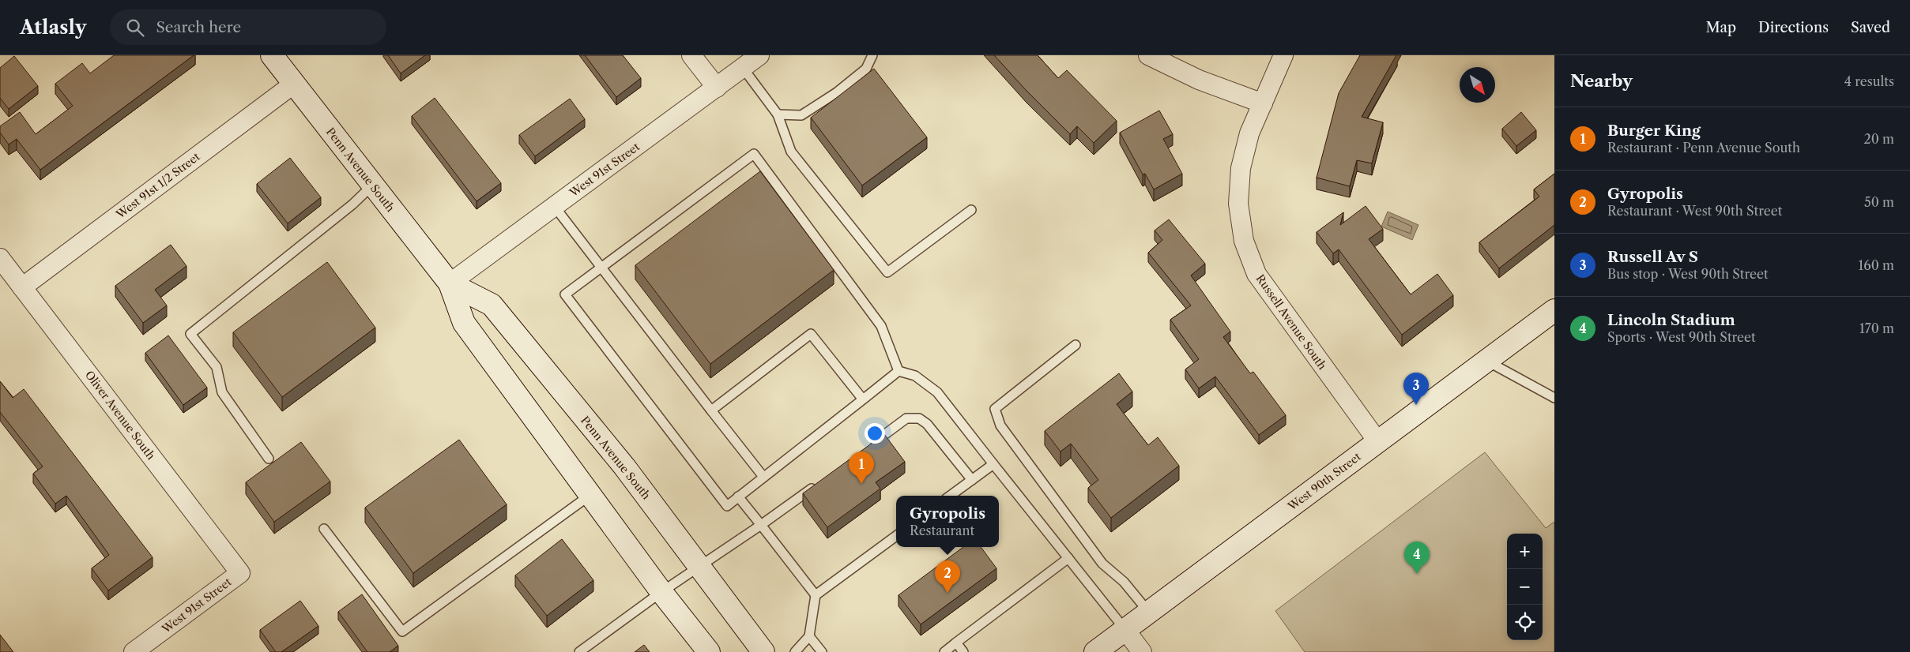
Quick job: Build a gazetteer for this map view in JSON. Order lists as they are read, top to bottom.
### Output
{
  "streets": {
    "main road": ["Penn Avenue South", "West 90th Street"],
    "street": [
      "West 91st Street",
      "West 91st 1/2 Street",
      "Russell Avenue South",
      "Oliver Avenue South"
    ]
  },
  "crossings": [
    ["Penn Avenue South", "West 91st Street"],
    ["Penn Avenue South", "West 91st 1/2 Street"],
    ["West 91st Street", "Oliver Avenue South"],
    ["West 91st 1/2 Street", "Oliver Avenue South"],
    ["Russell Avenue South", "West 90th Street"]
  ],
  "north": "bottom right",
  "page": {
    "header": "Atlasly",
    "search": "Search here",
    "nav": ["Map", "Directions", "Saved"],
    "heading": ["Nearby", "4 results"],
    "list": [
      {
        "mark": "1",
        "name": "Burger King",
        "note": "Restaurant · Penn Avenue South",
        "value": "20 m"
      },
      {
        "mark": "2",
        "name": "Gyropolis",
        "note": "Restaurant · West 90th Street",
        "value": "50 m"
      },
      {
        "mark": "3",
        "name": "Russell Av S",
        "note": "Bus stop · West 90th Street",
        "value": "160 m"
      },
      {
        "mark": "4",
        "name": "Lincoln Stadium",
        "note": "Sports · West 90th Street",
        "value": "170 m"
      }
    ],
    "pins": [
      "3",
      "1",
      "4",
      "2"
    ],
    "popup": ["Gyropolis", "Restaurant"],
    "map_buttons": ["+", "−"]
  }
}
